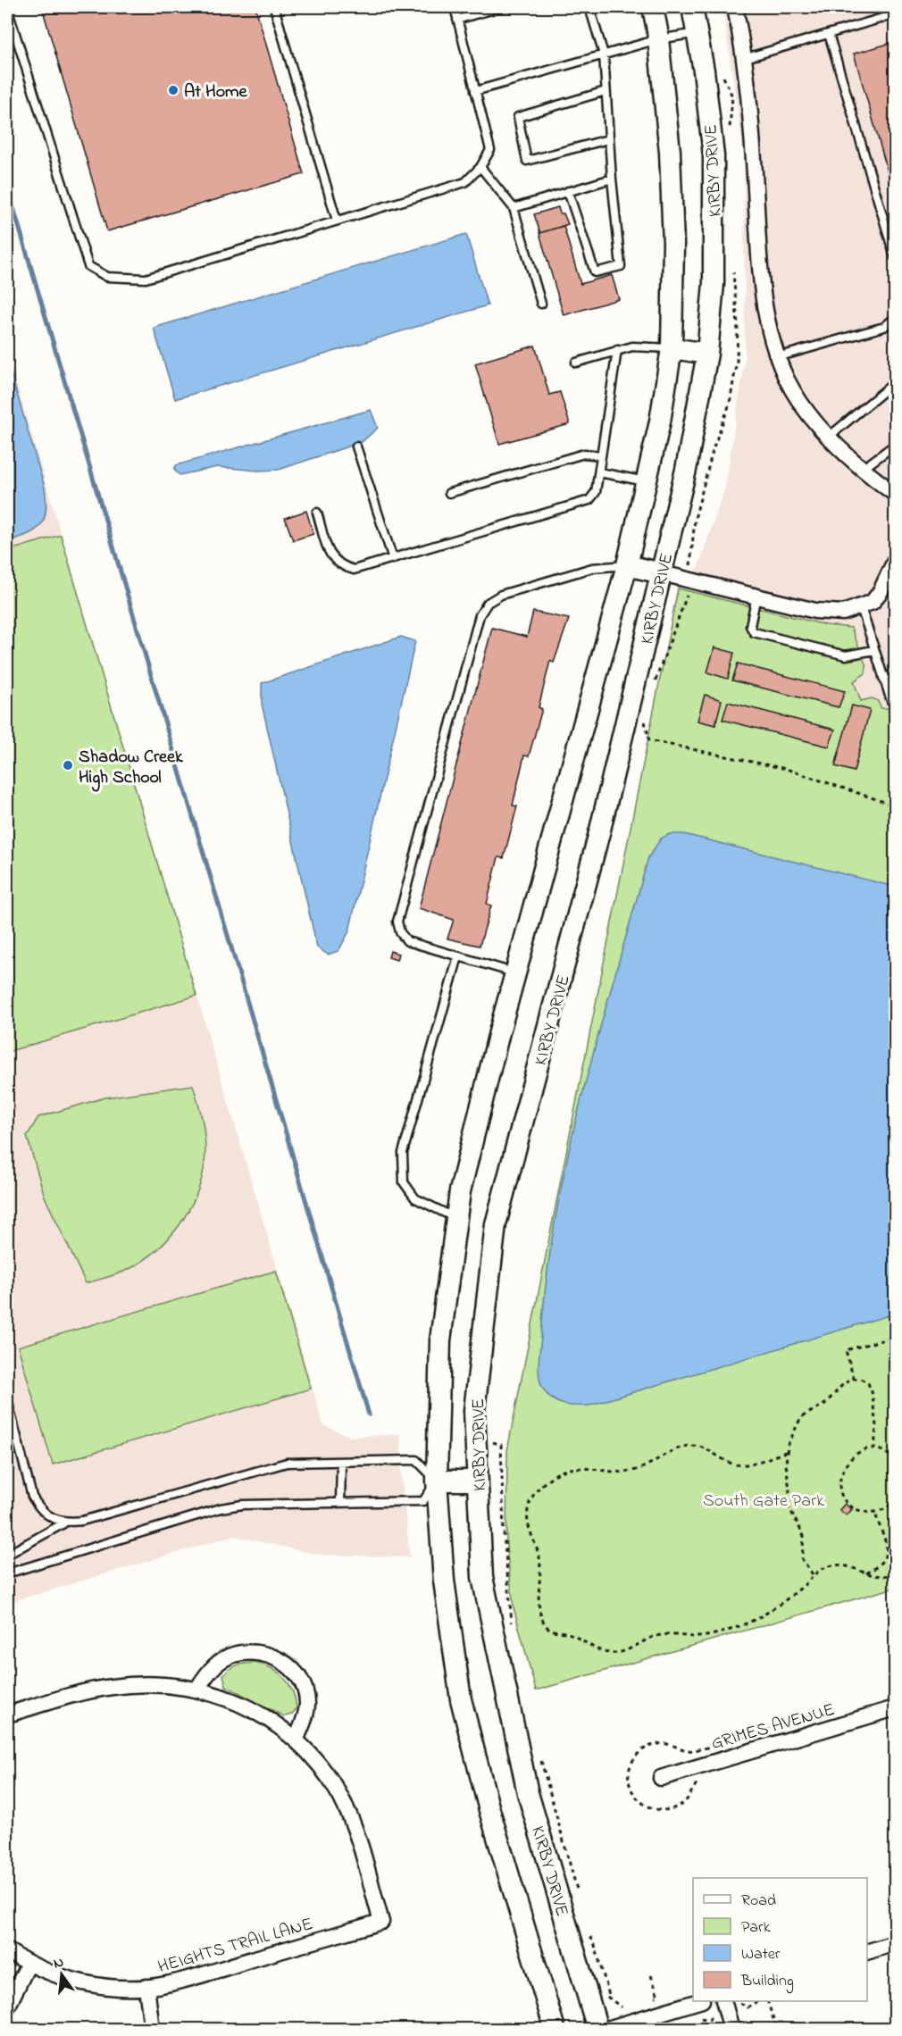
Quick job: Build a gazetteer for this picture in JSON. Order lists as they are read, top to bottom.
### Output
{
  "streets": {
    "main road": ["KIRBY DRIVE"],
    "street": ["GRIMES AVENUE", "HEIGHTS TRAIL LANE"]
  },
  "parks": ["South Gate Park"],
  "places": ["At Home", "Shadow Creek High School"],
  "legend": [
    "Road",
    "Park",
    "Water",
    "Building"
  ],
  "north": "top"
}
